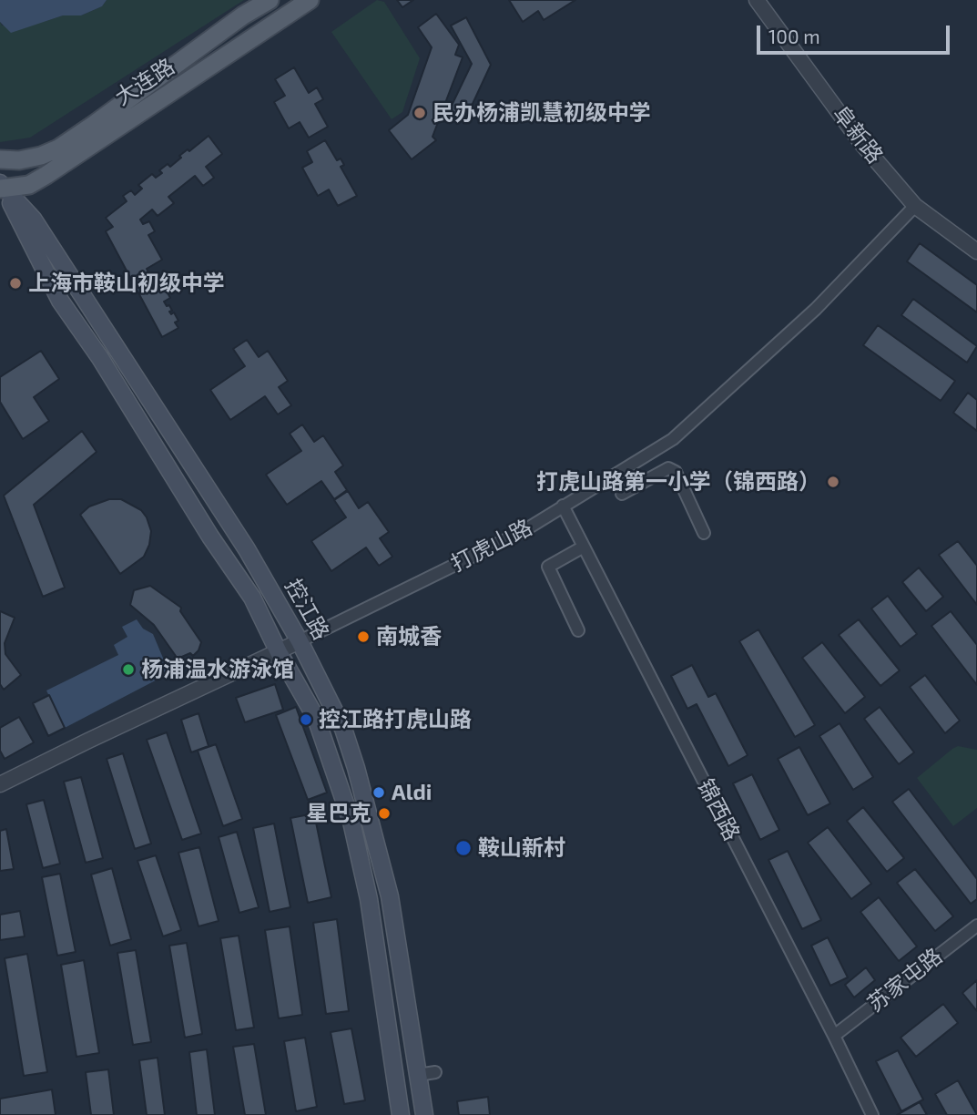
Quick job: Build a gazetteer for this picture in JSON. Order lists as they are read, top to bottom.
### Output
{
  "streets": {
    "main road": ["大连路", "控江路"],
    "street": [
      "阜新路",
      "打虎山路",
      "锦西路",
      "苏家屯路"
    ]
  },
  "crossings": [
    ["大连路", "控江路"],
    ["阜新路", "打虎山路"],
    ["打虎山路", "控江路"],
    ["打虎山路", "锦西路"],
    ["锦西路", "苏家屯路"]
  ],
  "places": [
    "民办杨浦凯慧初级中学",
    "上海市鞍山初级中学",
    "打虎山路第一小学（锦西路）",
    "南城香",
    "杨浦温水游泳馆",
    "控江路打虎山路",
    "Aldi",
    "星巴克",
    "鞍山新村"
  ],
  "scale_bar": "100 m"
}
